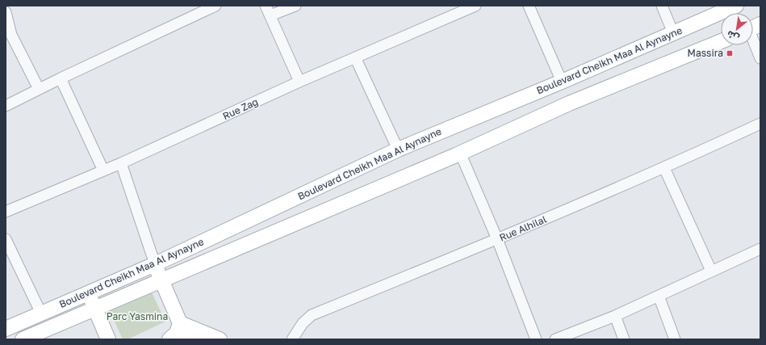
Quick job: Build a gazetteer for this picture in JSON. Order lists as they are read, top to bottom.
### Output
{
  "streets": {
    "main road": ["Boulevard Cheikh Maa Al Aynayne"],
    "street": ["Rue Zag", "Rue Alhilal"]
  },
  "parks": ["Parc Yasmina"],
  "places": {
    "transit": ["Massira"]
  },
  "north": "bottom left"
}
